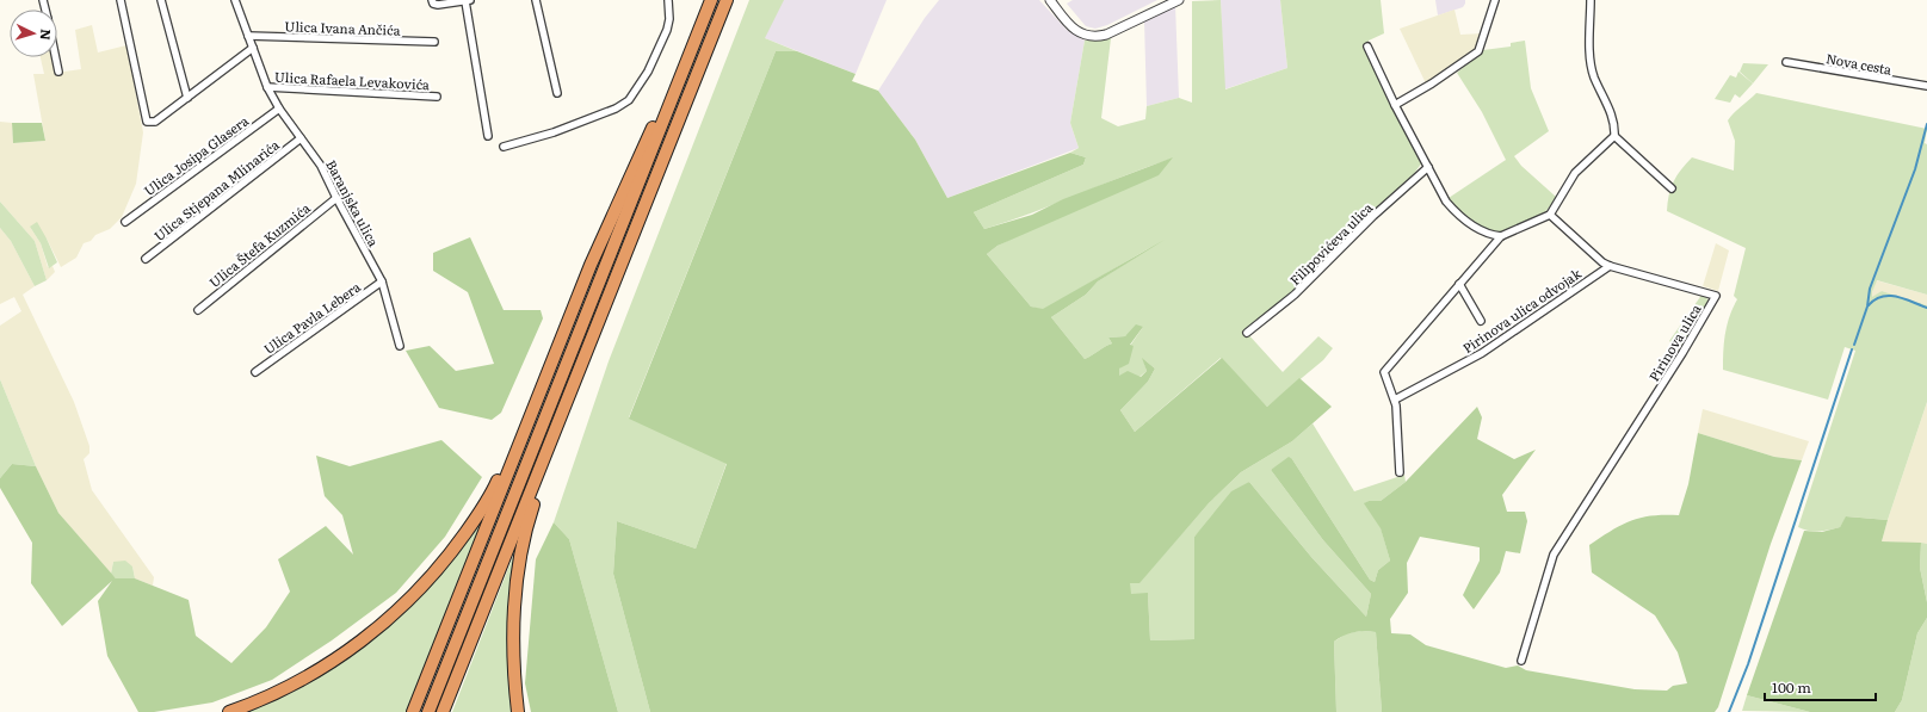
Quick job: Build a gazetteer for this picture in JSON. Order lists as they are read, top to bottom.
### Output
{
  "streets": {
    "street": [
      "Ulica Ivana Ančića",
      "Nova cesta",
      "Ulica Rafaela Levakovića",
      "Ulica Josipa Glasera",
      "Ulica Stjepana Mlinarića",
      "Baranjska ulica",
      "Filipovićeva ulica",
      "Ulica Štefa Kuzmića",
      "Pirinova ulica odvojak",
      "Ulica Pavla Lebera",
      "Pirinova ulica"
    ]
  },
  "crossings": [
    ["Ulica Ivana Ančića", "Baranjska ulica"],
    ["Ulica Rafaela Levakovića", "Baranjska ulica"],
    ["Ulica Josipa Glasera", "Baranjska ulica"],
    ["Ulica Stjepana Mlinarića", "Baranjska ulica"],
    ["Baranjska ulica", "Ulica Štefa Kuzmića"],
    ["Baranjska ulica", "Ulica Pavla Lebera"],
    ["Pirinova ulica odvojak", "Pirinova ulica"]
  ],
  "scale_bar": "100 m",
  "north": "right"
}
